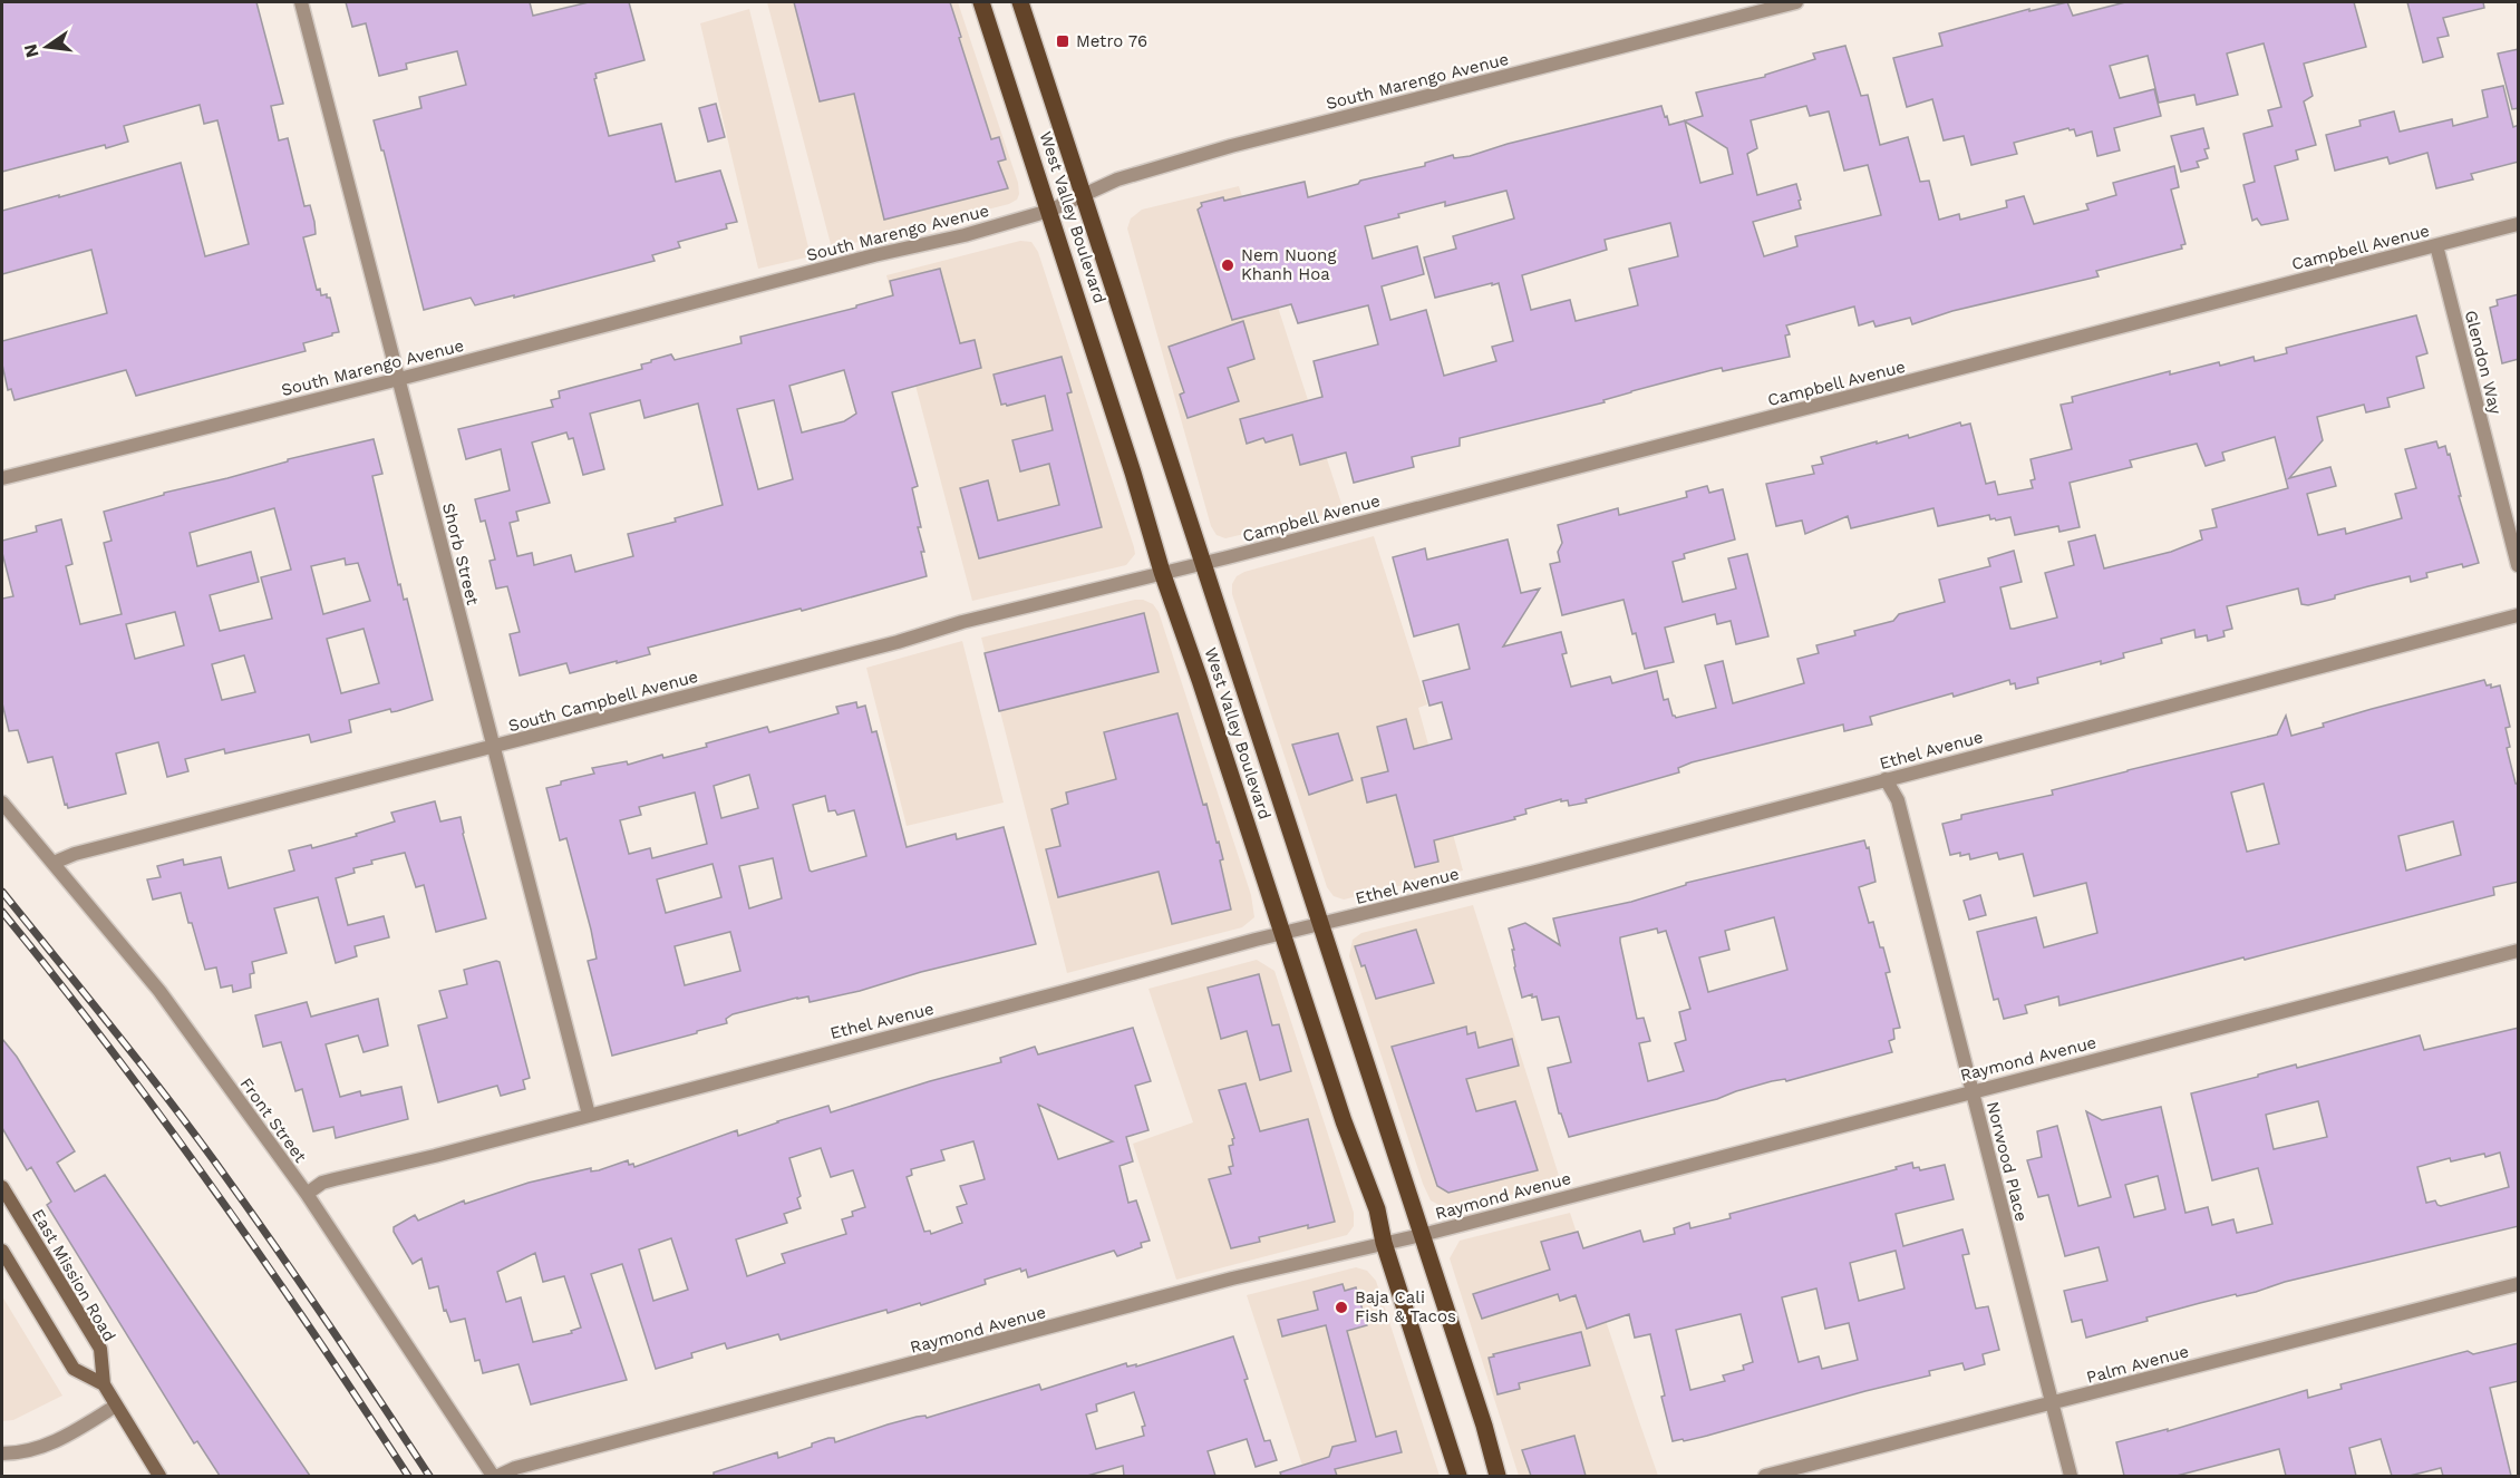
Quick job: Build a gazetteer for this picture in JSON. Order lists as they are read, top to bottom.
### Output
{
  "streets": {
    "main road": ["West Valley Boulevard", "East Mission Road"],
    "street": [
      "South Marengo Avenue",
      "Campbell Avenue",
      "Glendon Way",
      "Shorb Street",
      "South Campbell Avenue",
      "Ethel Avenue",
      "Raymond Avenue",
      "Front Street",
      "Norwood Place",
      "Palm Avenue"
    ]
  },
  "crossings": [
    ["South Marengo Avenue", "West Valley Boulevard"],
    ["South Marengo Avenue", "Shorb Street"],
    ["West Valley Boulevard", "Campbell Avenue"],
    ["West Valley Boulevard", "South Campbell Avenue"],
    ["West Valley Boulevard", "Ethel Avenue"],
    ["West Valley Boulevard", "Raymond Avenue"],
    ["Campbell Avenue", "Glendon Way"],
    ["Campbell Avenue", "South Campbell Avenue"],
    ["Shorb Street", "South Campbell Avenue"],
    ["Shorb Street", "Ethel Avenue"],
    ["South Campbell Avenue", "Front Street"],
    ["Ethel Avenue", "Front Street"],
    ["Ethel Avenue", "Norwood Place"],
    ["Raymond Avenue", "Norwood Place"],
    ["Norwood Place", "Palm Avenue"]
  ],
  "places": {
    "transit": ["Metro 76"],
    "other": ["Nem Nuong Khanh Hoa", "Baja Cali Fish & Tacos"]
  },
  "north": "left"
}
